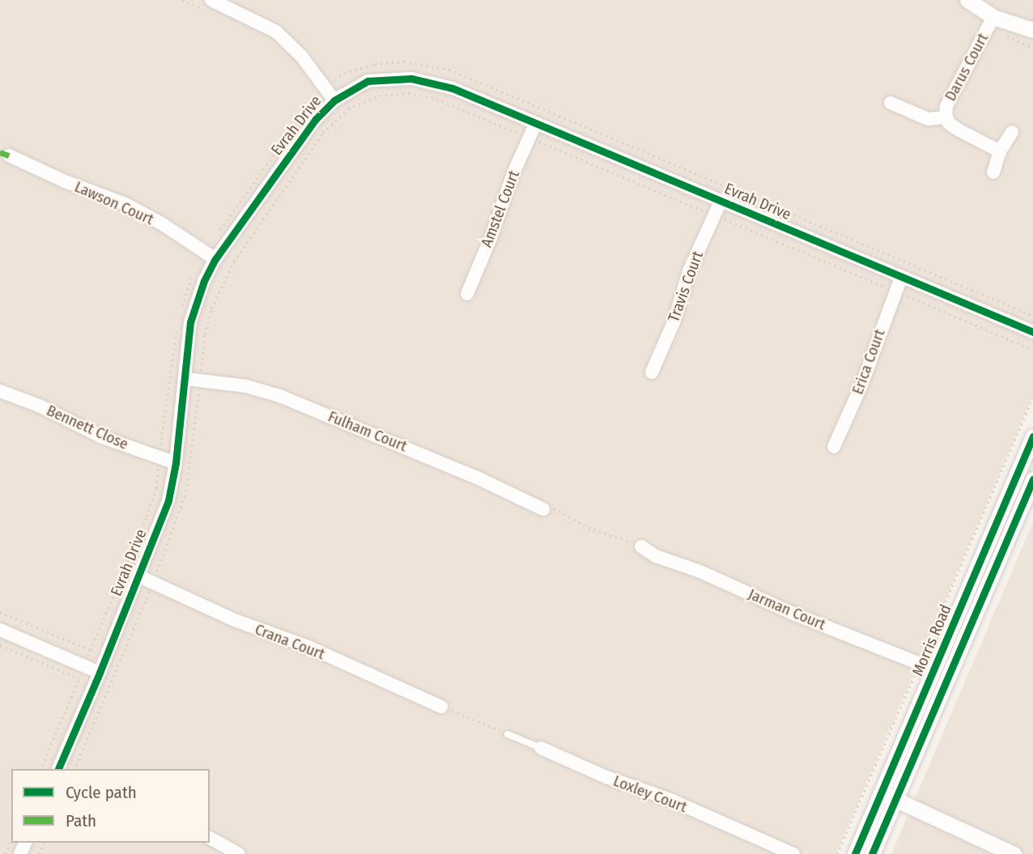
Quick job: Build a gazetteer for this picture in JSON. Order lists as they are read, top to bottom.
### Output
{
  "streets": {
    "street": [
      "Darus Court",
      "Evrah Drive",
      "Lawson Court",
      "Amstel Court",
      "Travis Court",
      "Erica Court",
      "Bennett Close",
      "Fulham Court",
      "Jarman Court",
      "Morris Road",
      "Crana Court",
      "Loxley Court"
    ]
  },
  "crossings": [
    ["Evrah Drive", "Lawson Court"],
    ["Evrah Drive", "Amstel Court"],
    ["Evrah Drive", "Travis Court"],
    ["Evrah Drive", "Erica Court"],
    ["Evrah Drive", "Bennett Close"],
    ["Evrah Drive", "Fulham Court"],
    ["Evrah Drive", "Crana Court"],
    ["Jarman Court", "Morris Road"]
  ],
  "legend": ["Cycle path", "Path"]
}
